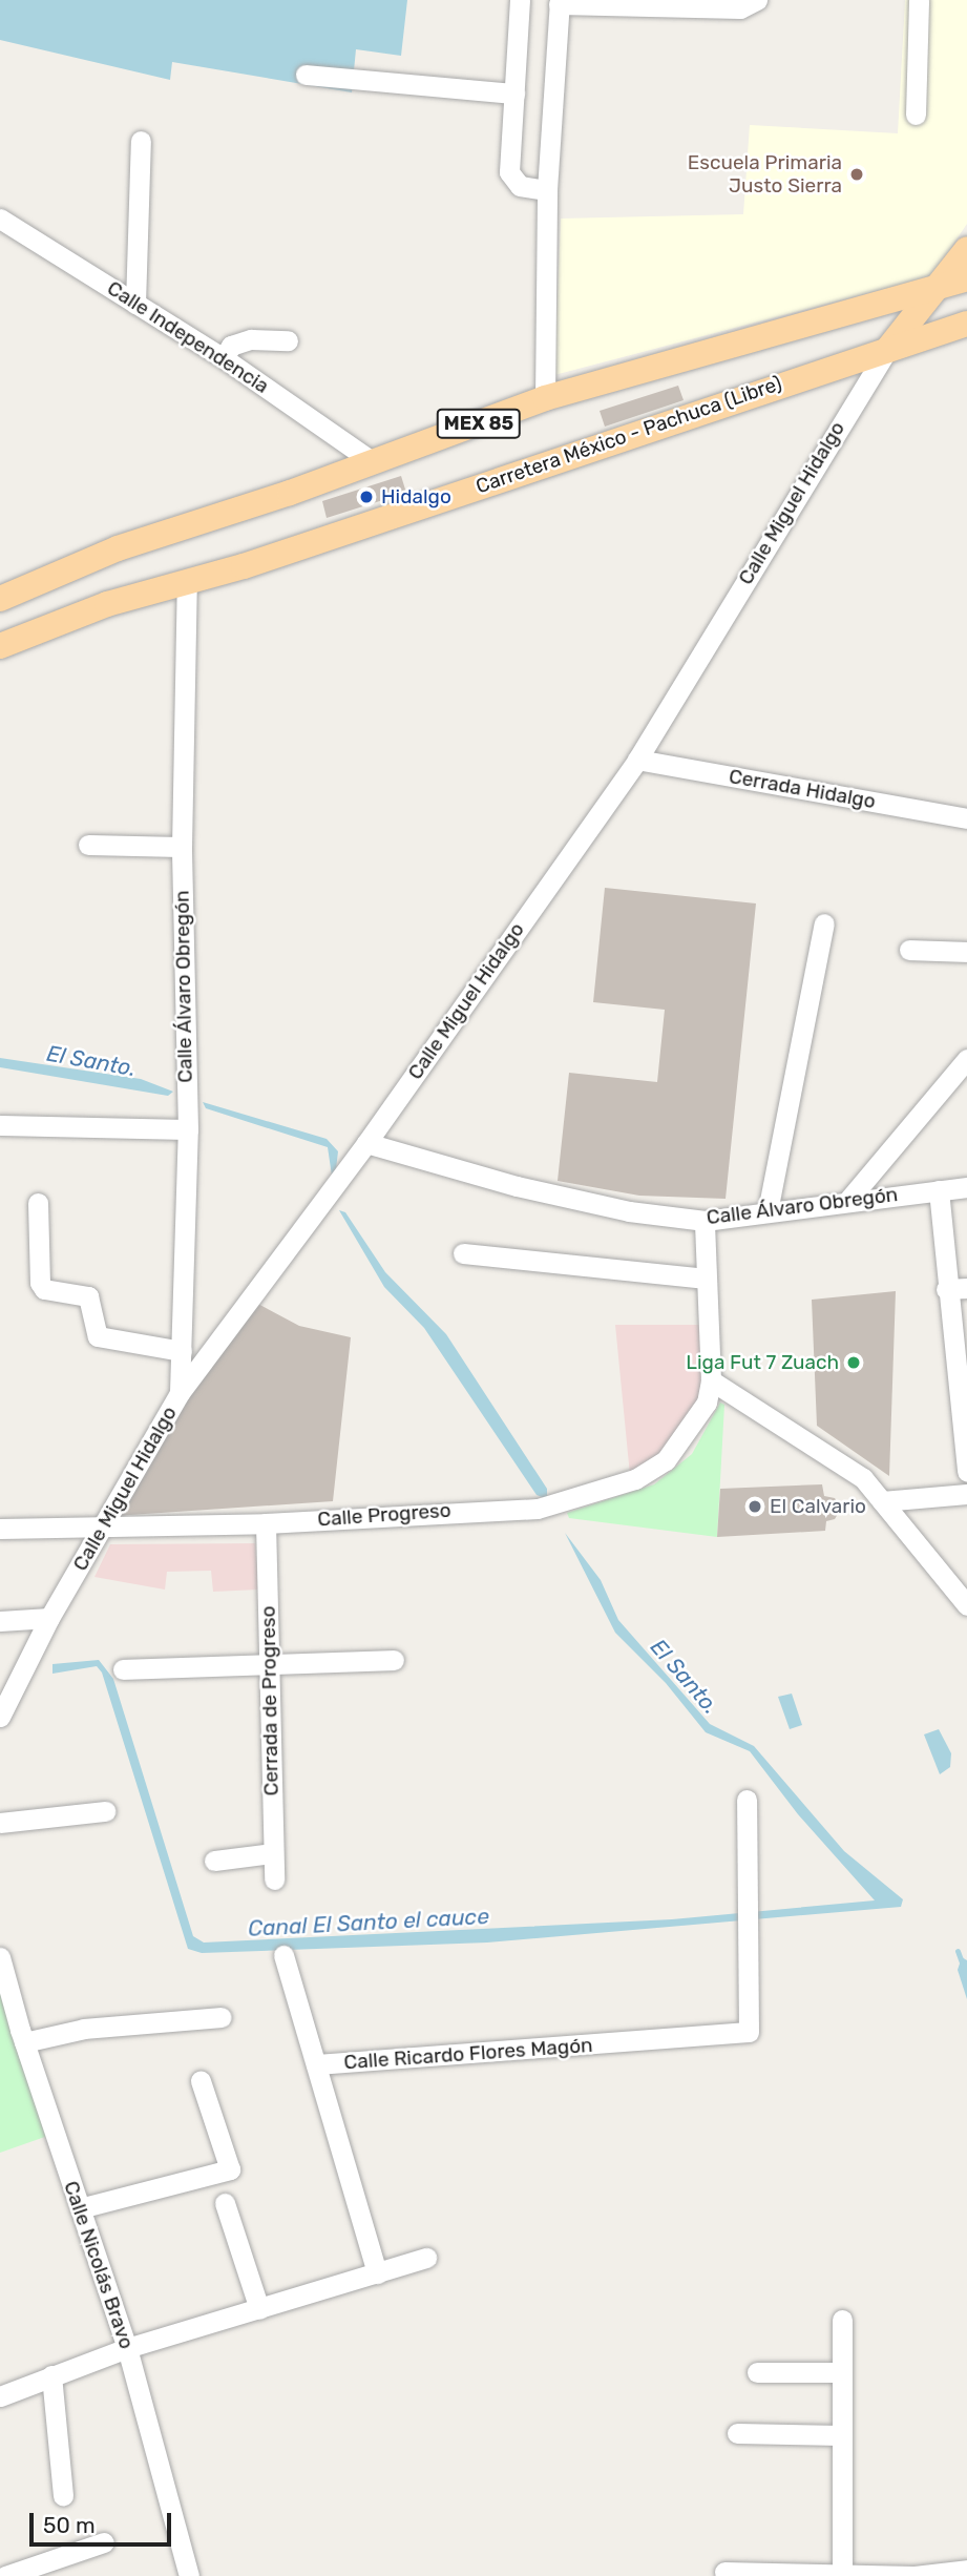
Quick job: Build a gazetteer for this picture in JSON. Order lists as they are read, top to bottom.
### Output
{
  "streets": {
    "main road": ["MEX 85", "Carretera México - Pachuca (Libre)", "Calle Miguel Hidalgo"],
    "street": [
      "Calle Independencia",
      "Cerrada Hidalgo",
      "Calle Álvaro Obregón",
      "Calle Progreso",
      "Cerrada de Progreso",
      "Calle Ricardo Flores Magón",
      "Calle Nicolás Bravo"
    ]
  },
  "crossings": [
    ["Calle Independencia", "MEX 85"],
    ["MEX 85", "Calle Miguel Hidalgo"],
    ["Carretera México - Pachuca (Libre)", "Calle Miguel Hidalgo"],
    ["Carretera México - Pachuca (Libre)", "Calle Álvaro Obregón"],
    ["Calle Miguel Hidalgo", "Cerrada Hidalgo"],
    ["Calle Miguel Hidalgo", "Calle Álvaro Obregón"],
    ["Calle Miguel Hidalgo", "Calle Progreso"],
    ["Calle Álvaro Obregón", "Calle Progreso"],
    ["Calle Progreso", "Cerrada de Progreso"]
  ],
  "water": ["El Santo.", "Canal El Santo el cauce"],
  "places": [
    "Escuela Primaria Justo Sierra",
    "Hidalgo",
    "Liga Fut 7 Zuach",
    "El Calvario"
  ],
  "scale_bar": "50 m"
}
